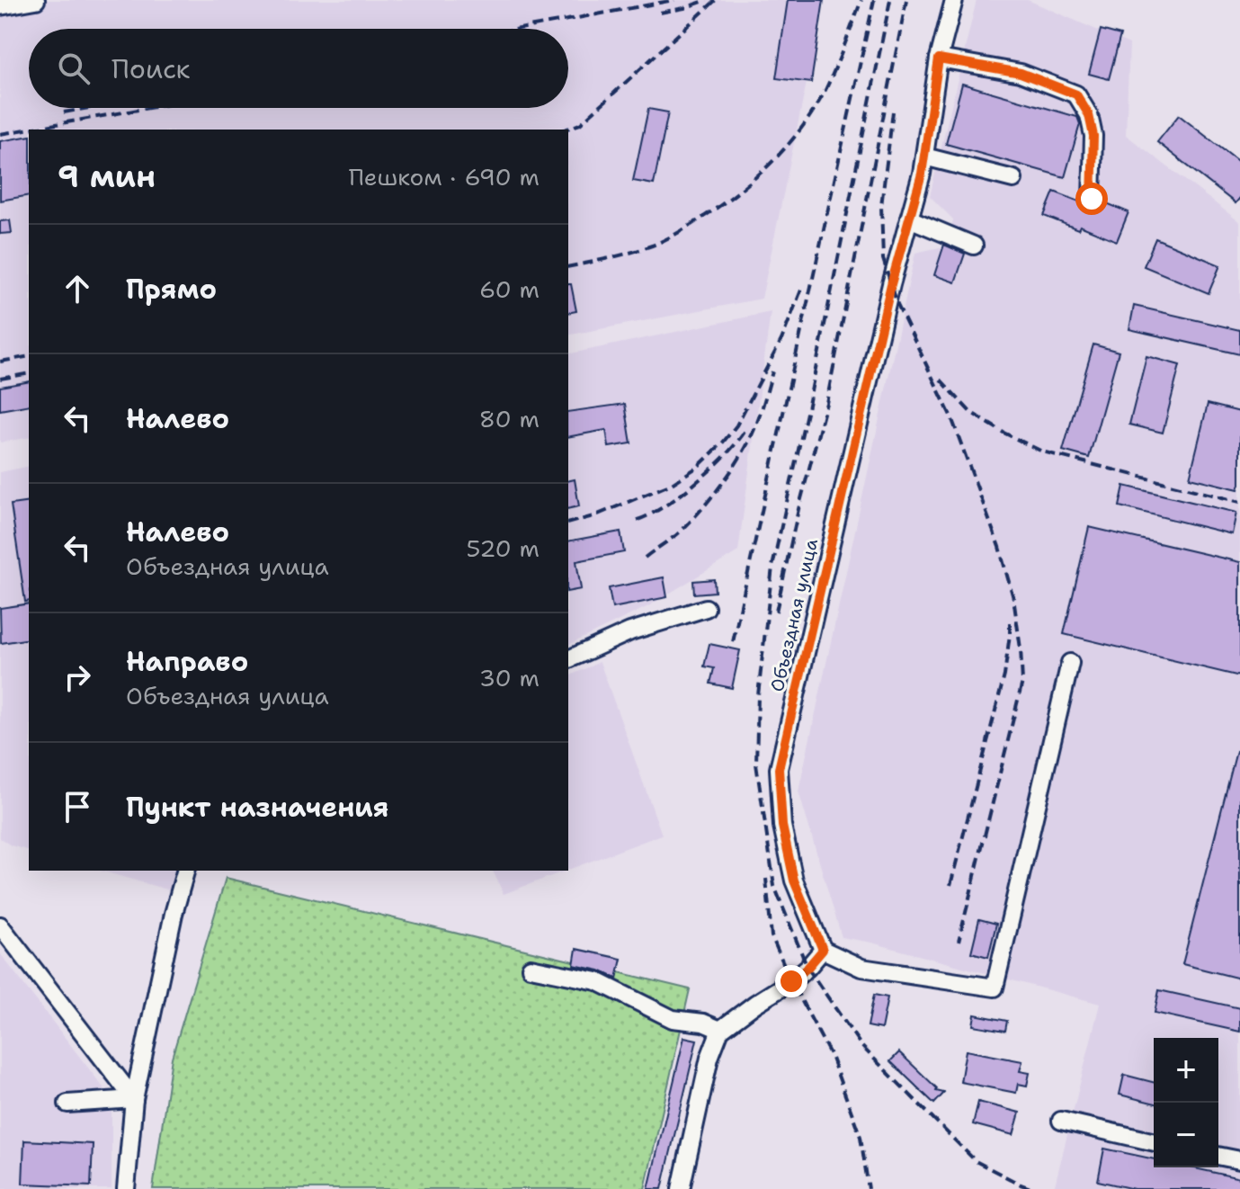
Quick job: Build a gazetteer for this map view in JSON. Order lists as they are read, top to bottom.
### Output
{
  "streets": {
    "street": ["Объездная улица"]
  },
  "page": {
    "search": "Поиск",
    "heading": ["9 мин", "Пешком · 690 m"],
    "list": [
      ["Прямо", "60 m"],
      ["Налево", "80 m"],
      ["Налево", "Объездная улица", "520 m"],
      ["Направо", "Объездная улица", "30 m"],
      "Пункт назначения"
    ],
    "map_buttons": ["+", "−"]
  }
}
